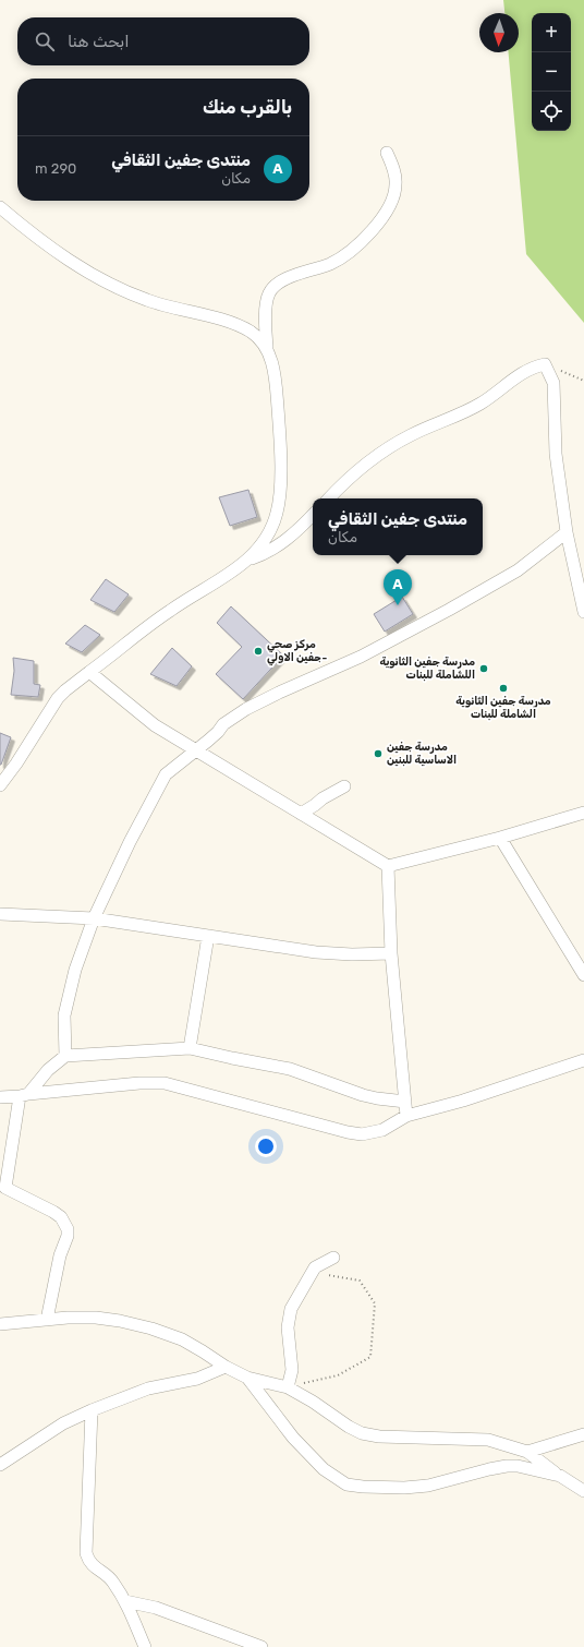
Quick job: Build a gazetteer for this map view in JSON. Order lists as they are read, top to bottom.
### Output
{
  "places": [
    "مركز صحي جفين الاولي-",
    "مدرسة جفين الثانوية اللشاملة للبنات",
    "مدرسة جفين الثانوية الشاملة للبنات",
    "مدرسة جفين الاساسية للبنين"
  ],
  "north": "bottom",
  "page": {
    "map_buttons": ["+", "−"],
    "search": "ابحث هنا",
    "heading": "بالقرب منك",
    "list": [
      {
        "mark": "A",
        "name": "منتدى جفين الثقافي",
        "note": "مكان",
        "value": "290 m"
      }
    ],
    "popup": ["منتدى جفين الثقافي", "مكان"],
    "pins": "A"
  }
}
